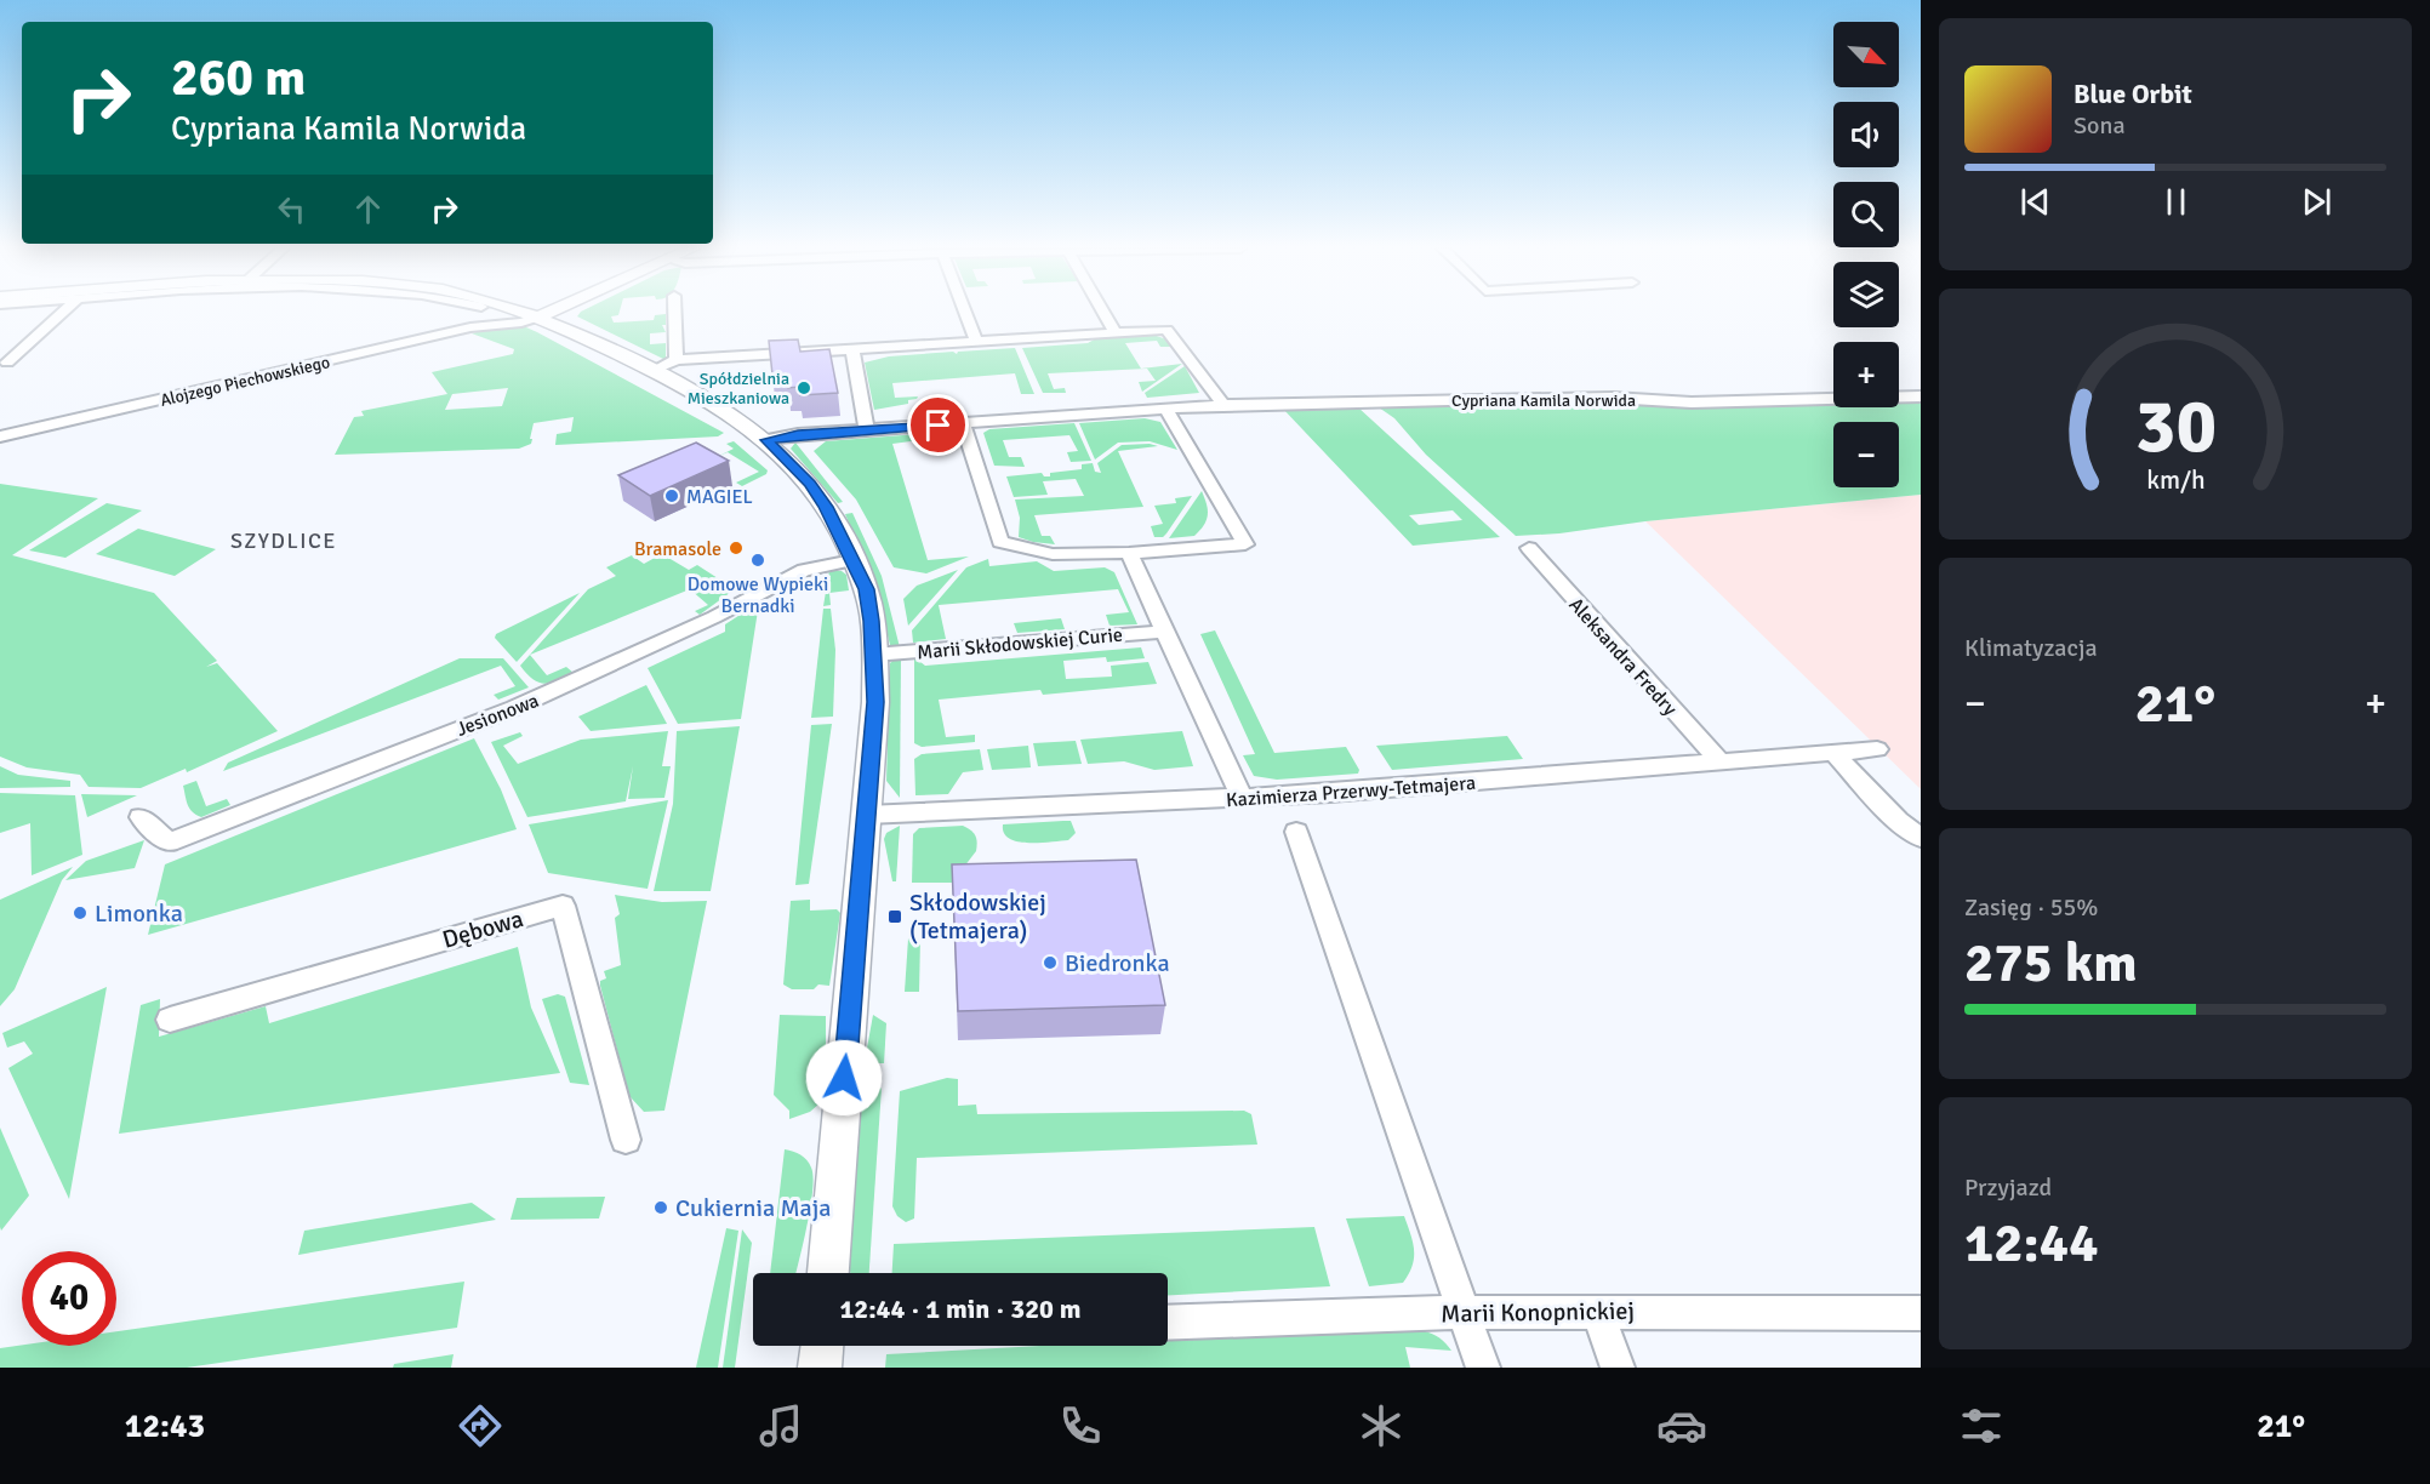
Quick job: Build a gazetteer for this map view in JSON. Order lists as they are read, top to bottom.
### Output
{
  "streets": {
    "street": [
      "Alojzego Piechowskiego",
      "Cypriana Kamila Norwida",
      "Marii Skłodowskiej Curie",
      "Aleksandra Fredry",
      "Jesionowa",
      "Kazimierza Przerwy-Tetmajera",
      "Dębowa",
      "Marii Konopnickiej"
    ]
  },
  "crossings": [
    ["Aleksandra Fredry", "Kazimierza Przerwy-Tetmajera"]
  ],
  "districts": ["SZYDLICE"],
  "places": {
    "other": [
      "Spółdzielnia Mieszkaniowa",
      "MAGIEL",
      "Bramasole",
      "Domowe Wypieki Bernadki",
      "Limonka",
      "Biedronka",
      "Cukiernia Maja"
    ],
    "transit": ["Skłodowskiej (Tetmajera)"]
  },
  "north": "bottom right",
  "page": {
    "map_buttons": ["+", "−"],
    "turn": ["260 m", "Cypriana Kamila Norwida"],
    "song": ["Blue Orbit", "Sona"],
    "tile": [
      "Klimatyzacja",
      ["Zasięg · 55%", "275 km"],
      ["Przyjazd", "12:44"]
    ],
    "heat": ["−", "21°", "+"],
    "limit": "40",
    "trip": "12:44 · 1 min · 320 m",
    "tabs": ["12:43", "21°"],
    "gauge": ["30", "km/h"]
  }
}
